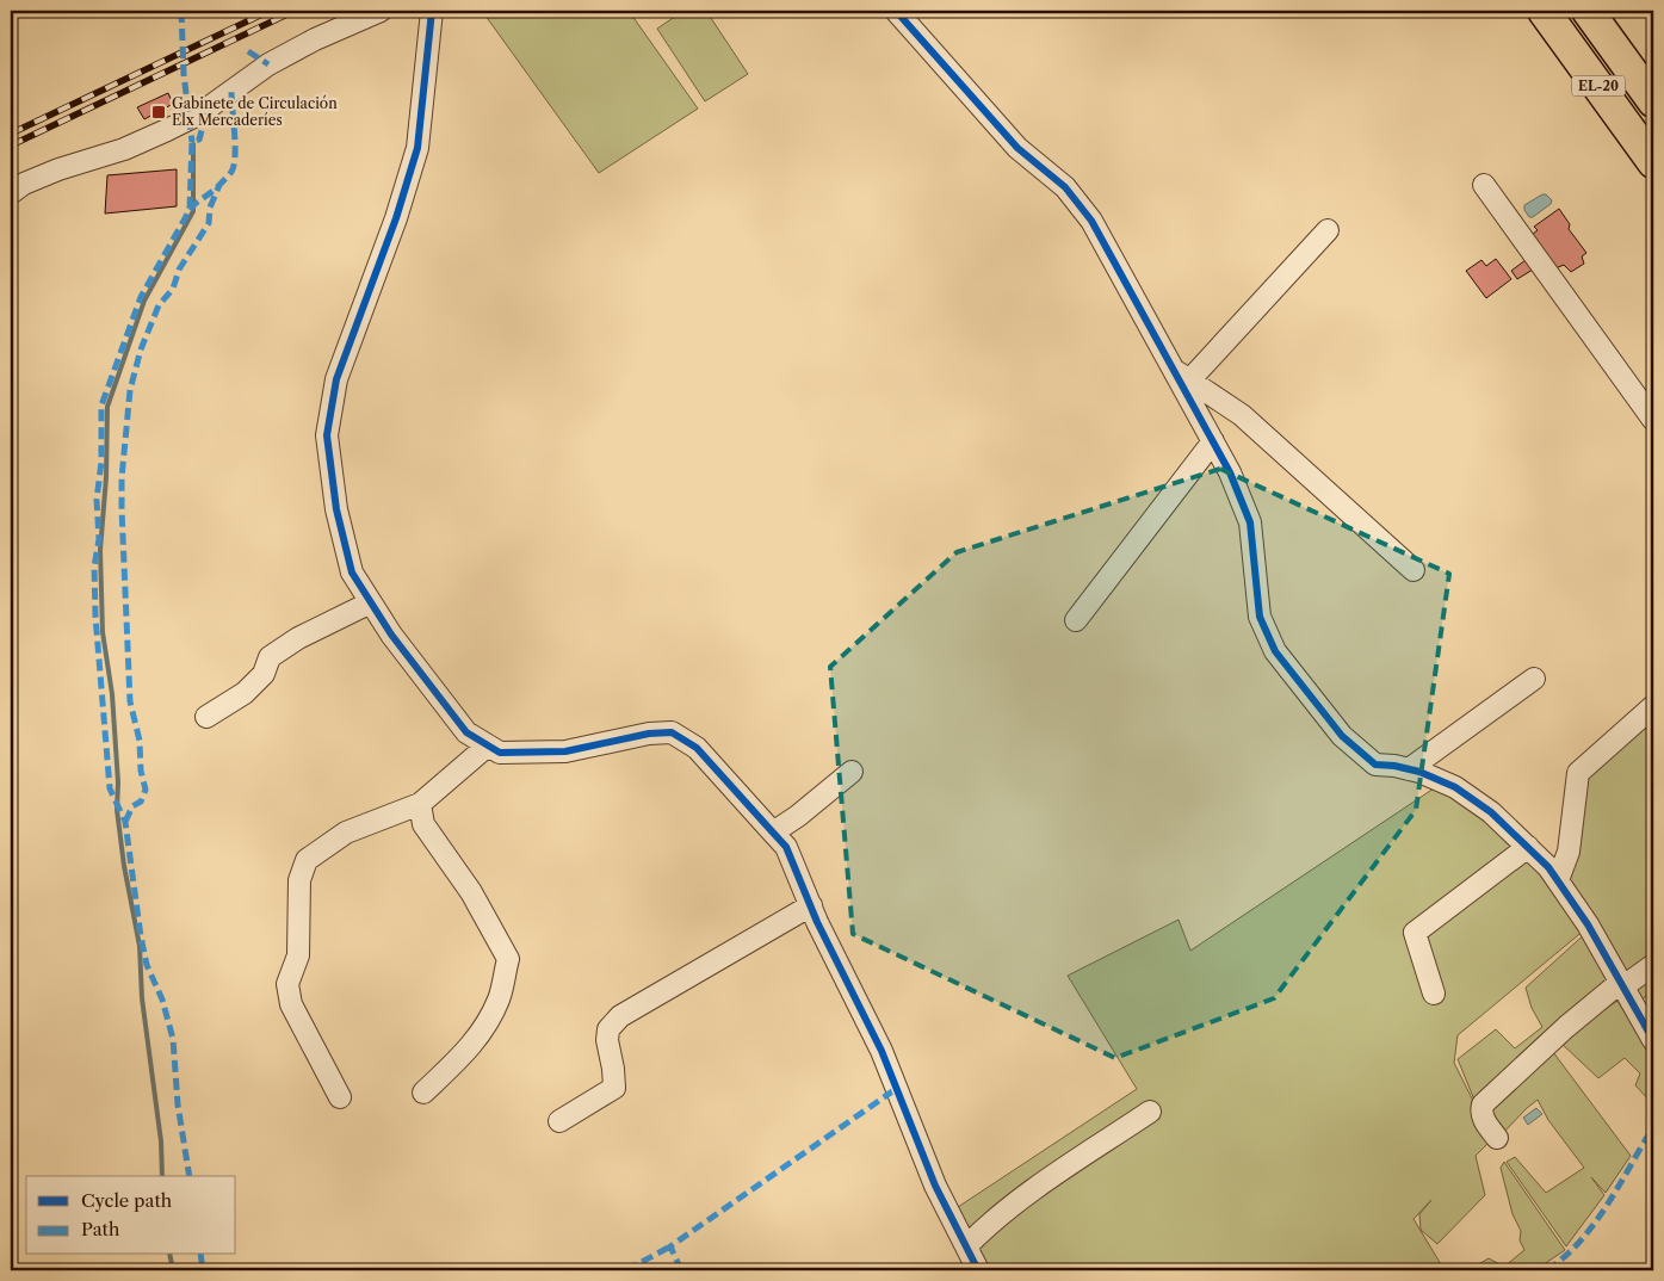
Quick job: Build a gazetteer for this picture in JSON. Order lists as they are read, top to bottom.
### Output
{
  "streets": {
    "highway": ["EL-20"]
  },
  "places": {
    "transit": ["Gabinete de Circulación Elx Mercaderíes"]
  },
  "legend": ["Cycle path", "Path"]
}
